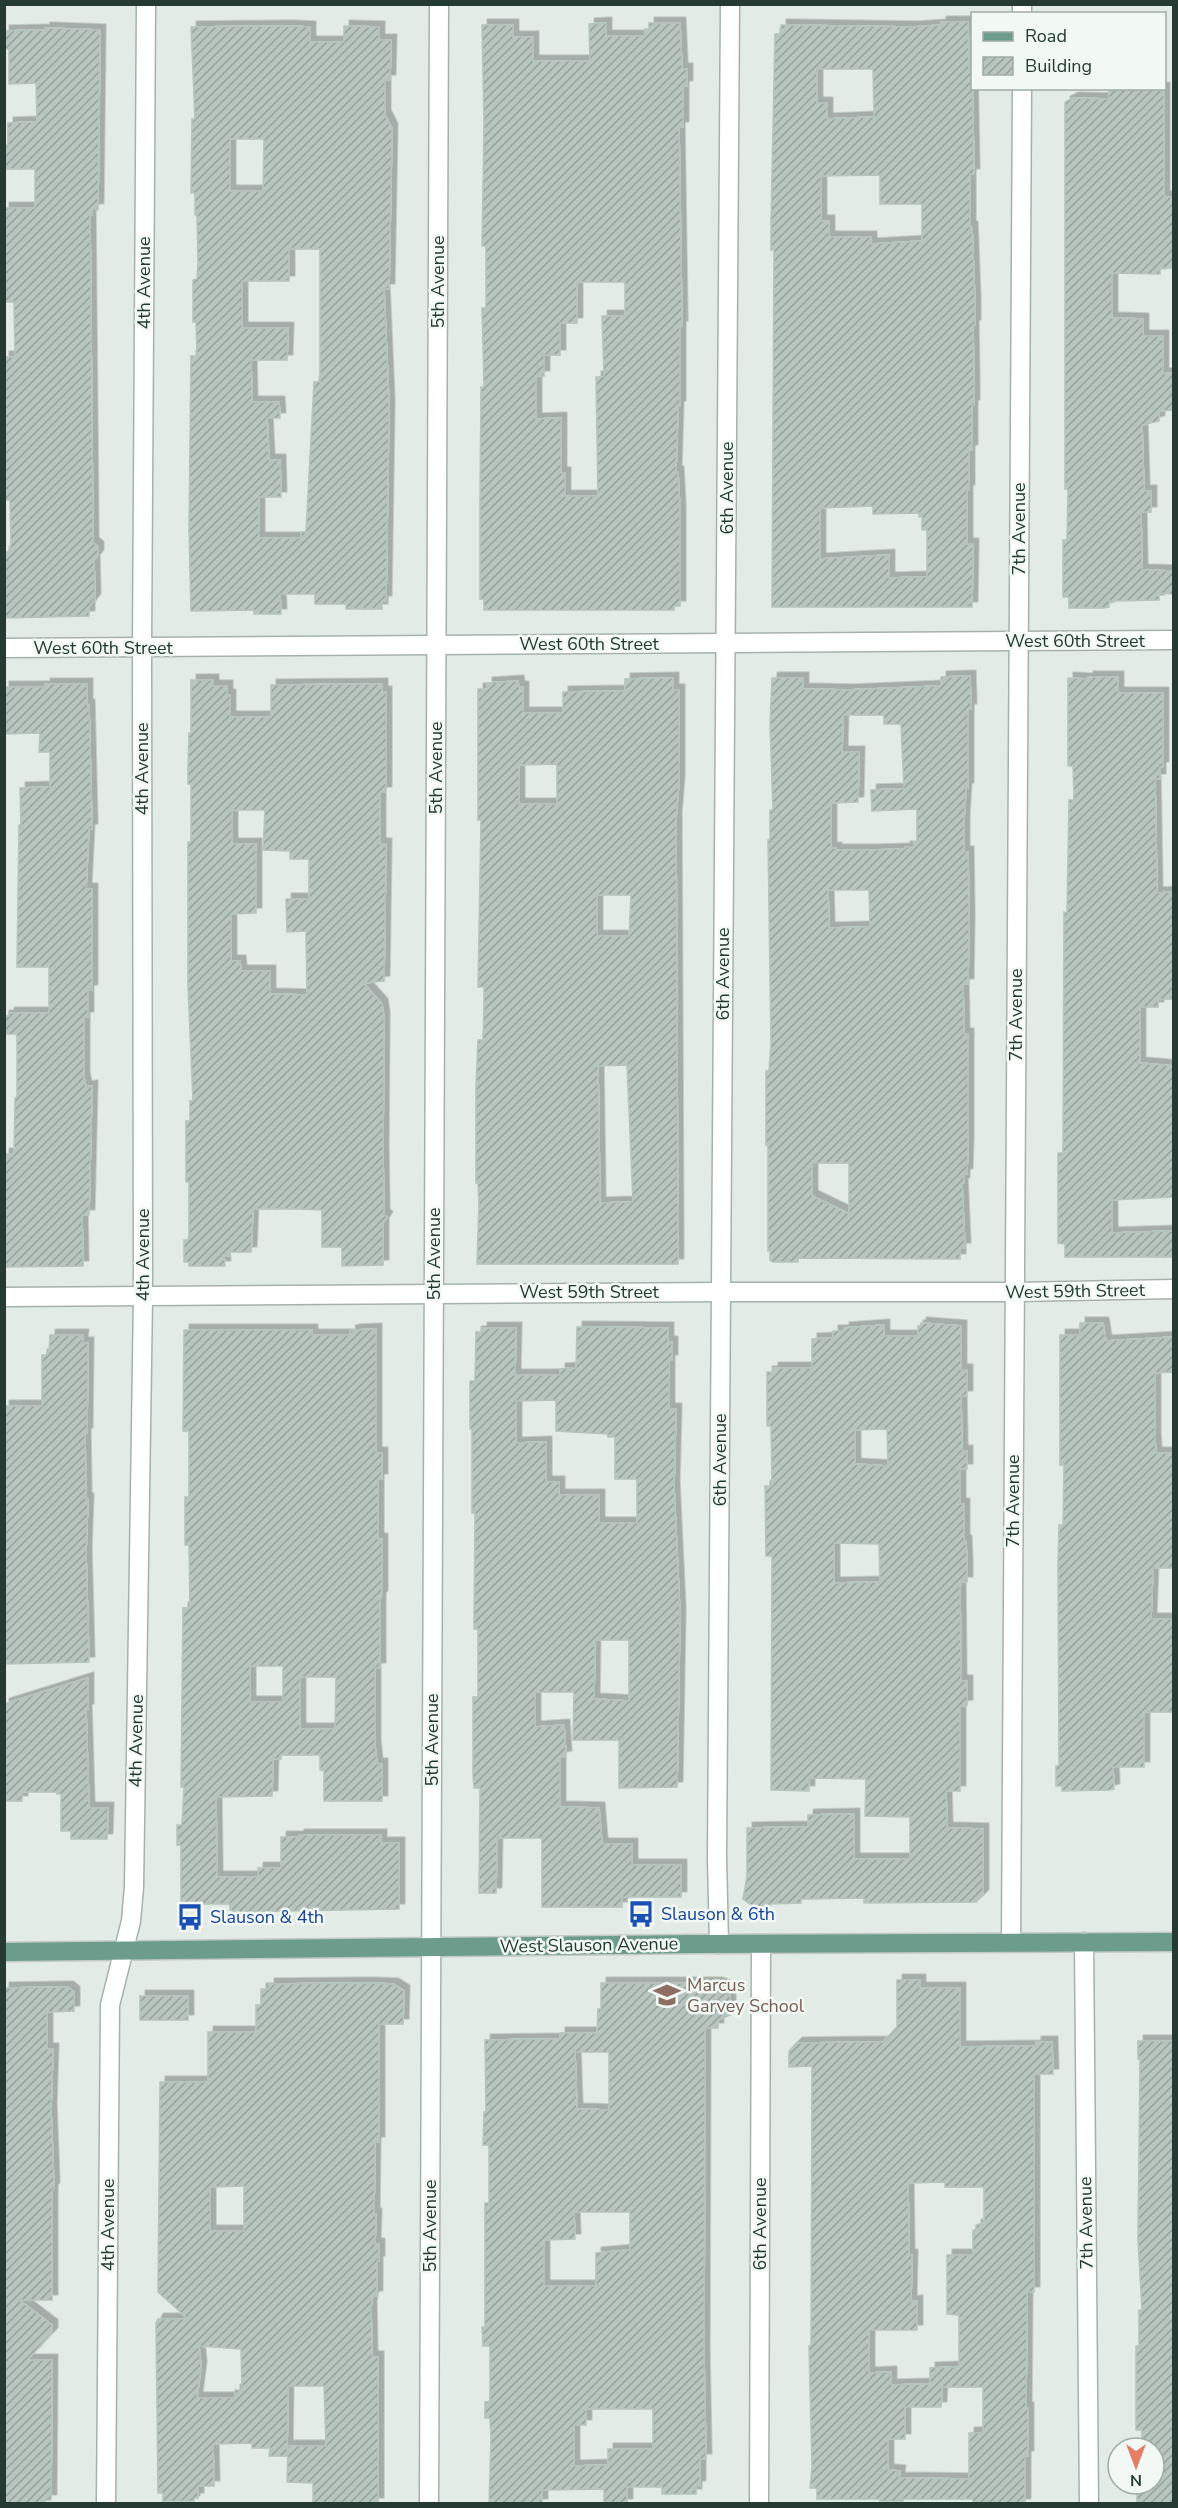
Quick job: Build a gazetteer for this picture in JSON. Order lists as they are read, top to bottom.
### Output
{
  "streets": {
    "main road": ["West Slauson Avenue"],
    "street": [
      "5th Avenue",
      "4th Avenue",
      "6th Avenue",
      "7th Avenue",
      "West 60th Street",
      "West 59th Street"
    ]
  },
  "crossings": [
    ["5th Avenue", "West 60th Street"],
    ["5th Avenue", "West 59th Street"],
    ["5th Avenue", "West Slauson Avenue"],
    ["4th Avenue", "West 60th Street"],
    ["4th Avenue", "West 59th Street"],
    ["4th Avenue", "West Slauson Avenue"],
    ["6th Avenue", "West 60th Street"],
    ["6th Avenue", "West 59th Street"],
    ["6th Avenue", "West Slauson Avenue"],
    ["7th Avenue", "West 60th Street"],
    ["7th Avenue", "West 59th Street"],
    ["7th Avenue", "West Slauson Avenue"]
  ],
  "places": {
    "bus stop": ["Slauson & 6th", "Slauson & 4th"],
    "school or university": ["Marcus Garvey School"]
  },
  "legend": ["Road", "Building"],
  "north": "bottom"
}
